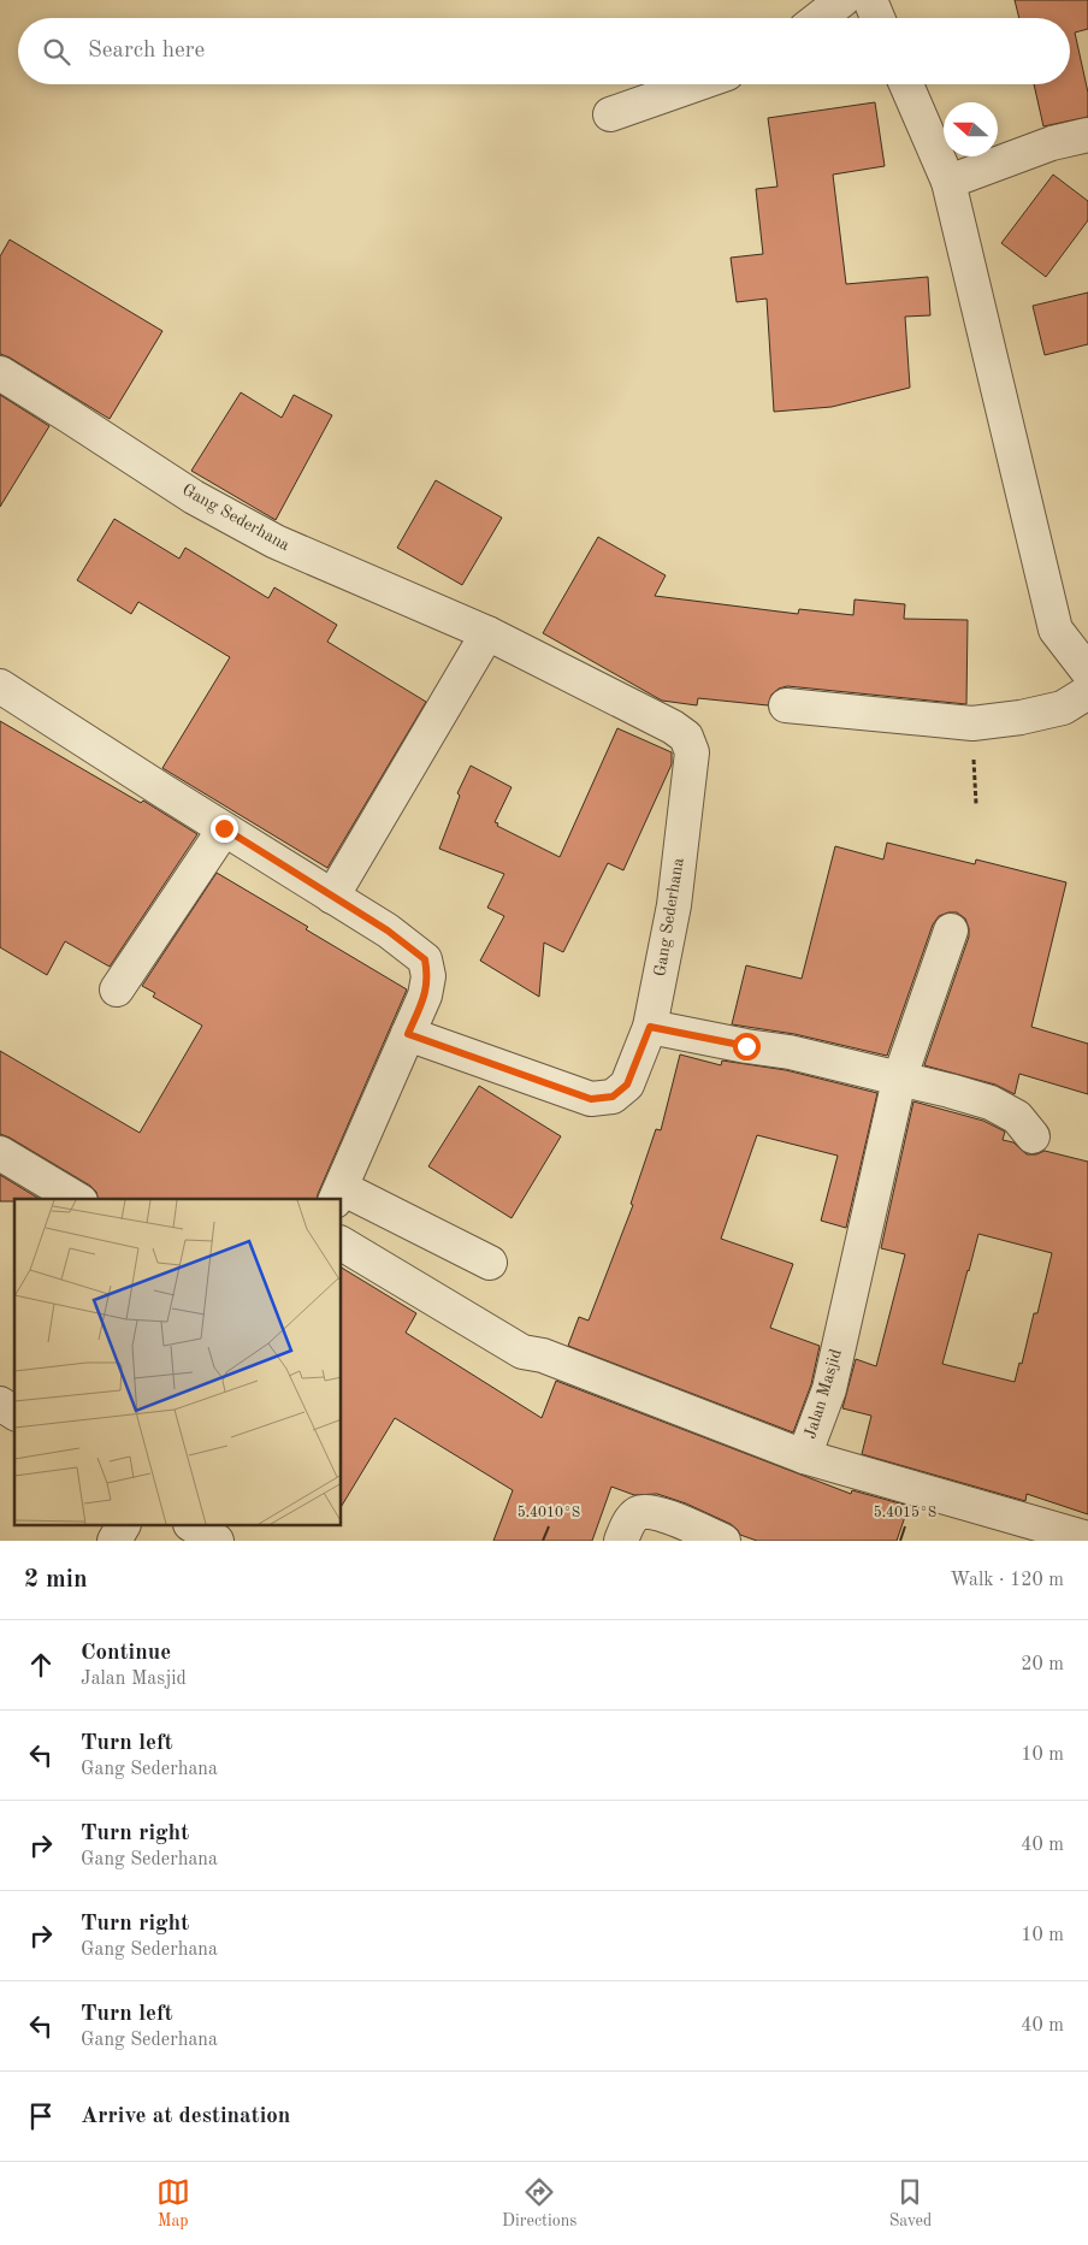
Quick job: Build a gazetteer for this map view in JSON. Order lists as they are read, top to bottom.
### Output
{
  "streets": {
    "street": ["Gang Sederhana", "Jalan Masjid"]
  },
  "north": "left",
  "page": {
    "search": "Search here",
    "heading": ["2 min", "Walk · 120 m"],
    "list": [
      ["Continue", "Jalan Masjid", "20 m"],
      ["Turn left", "Gang Sederhana", "10 m"],
      ["Turn right", "Gang Sederhana", "40 m"],
      ["Turn right", "Gang Sederhana", "10 m"],
      ["Turn left", "Gang Sederhana", "40 m"],
      "Arrive at destination"
    ],
    "nav": ["Map", "Directions", "Saved"]
  },
  "coordinates": ["5.4010°S", "5.4015°S"]
}
